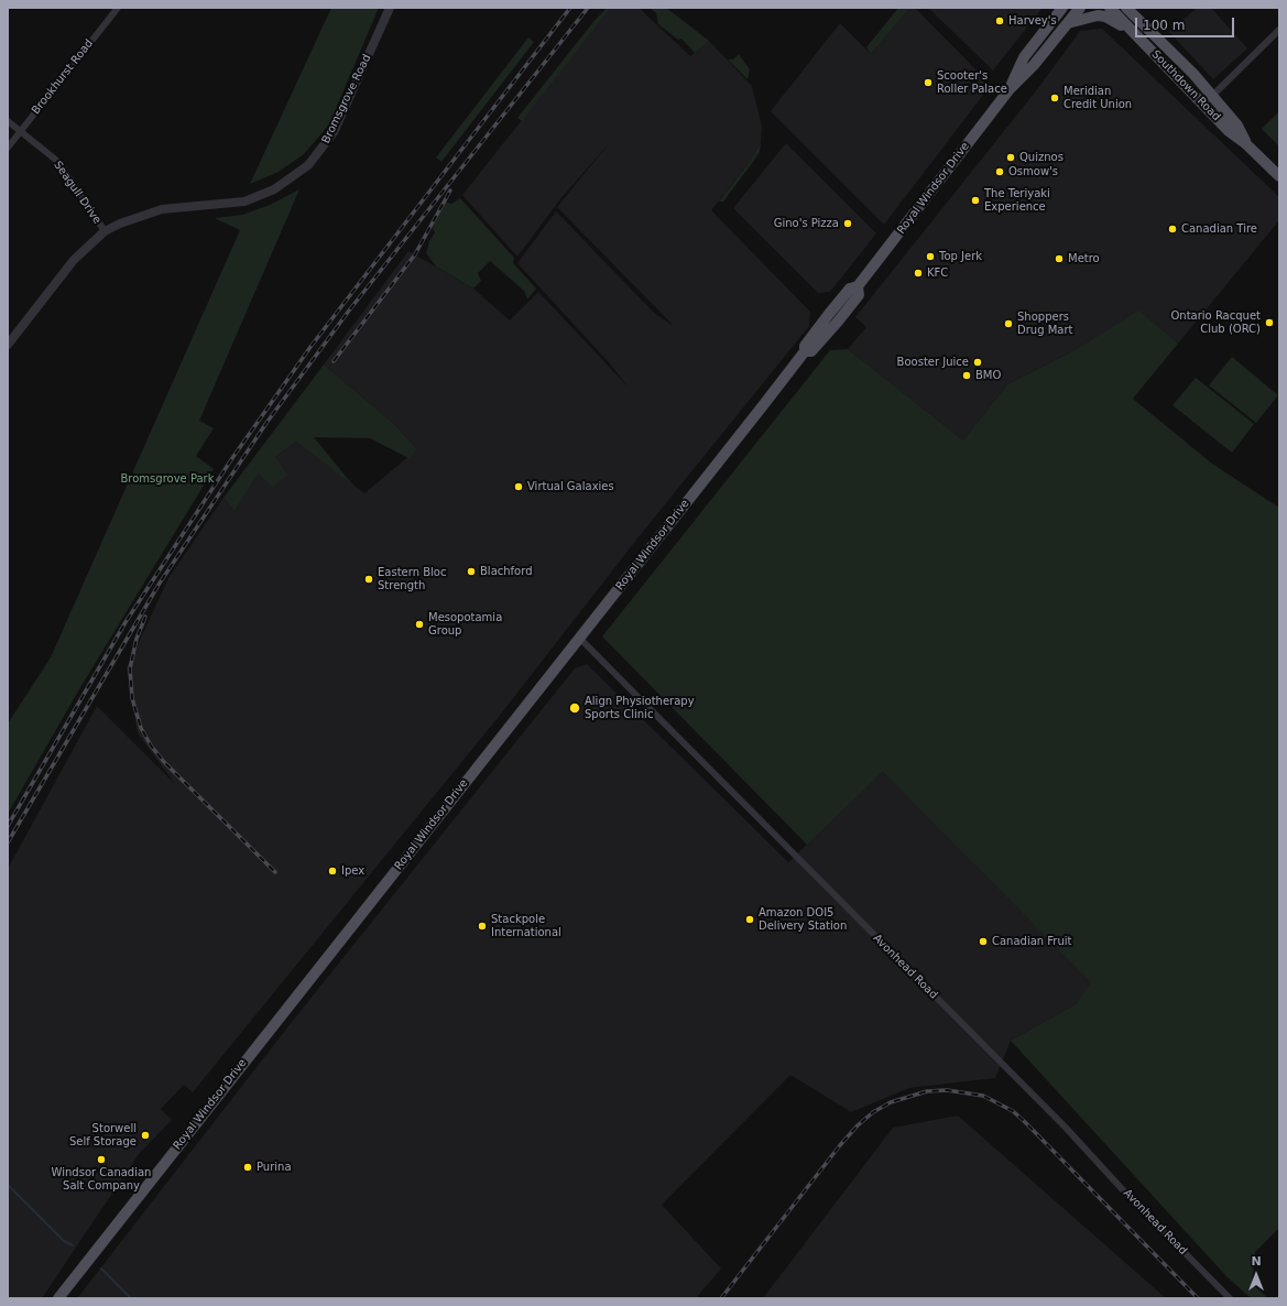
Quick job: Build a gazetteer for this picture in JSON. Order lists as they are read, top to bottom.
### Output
{
  "streets": {
    "main road": ["Southdown Road", "Royal Windsor Drive"],
    "street": [
      "Brookhurst Road",
      "Bromsgrove Road",
      "Seagull Drive",
      "Avonhead Road"
    ]
  },
  "crossings": [
    ["Brookhurst Road", "Seagull Drive"],
    ["Bromsgrove Road", "Seagull Drive"],
    ["Royal Windsor Drive", "Avonhead Road"]
  ],
  "parks": ["Bromsgrove Park"],
  "places": [
    "Harvey's",
    "Scooter's Roller Palace",
    "Meridian Credit Union",
    "Quiznos",
    "Osmow's",
    "The Teriyaki Experience",
    "Gino's Pizza",
    "Canadian Tire",
    "Top Jerk",
    "Metro",
    "KFC",
    "Ontario Racquet Club (ORC)",
    "Shoppers Drug Mart",
    "Booster Juice",
    "BMO",
    "Virtual Galaxies",
    "Blachford",
    "Eastern Bloc Strength",
    "Mesopotamia Group",
    "Align Physiotherapy Sports Clinic",
    "Ipex",
    "Amazon DOI5 Delivery Station",
    "Stackpole International",
    "Canadian Fruit",
    "Storwell Self Storage",
    "Windsor Canadian Salt Company",
    "Purina"
  ],
  "scale_bar": "100 m",
  "north": "top"
}
